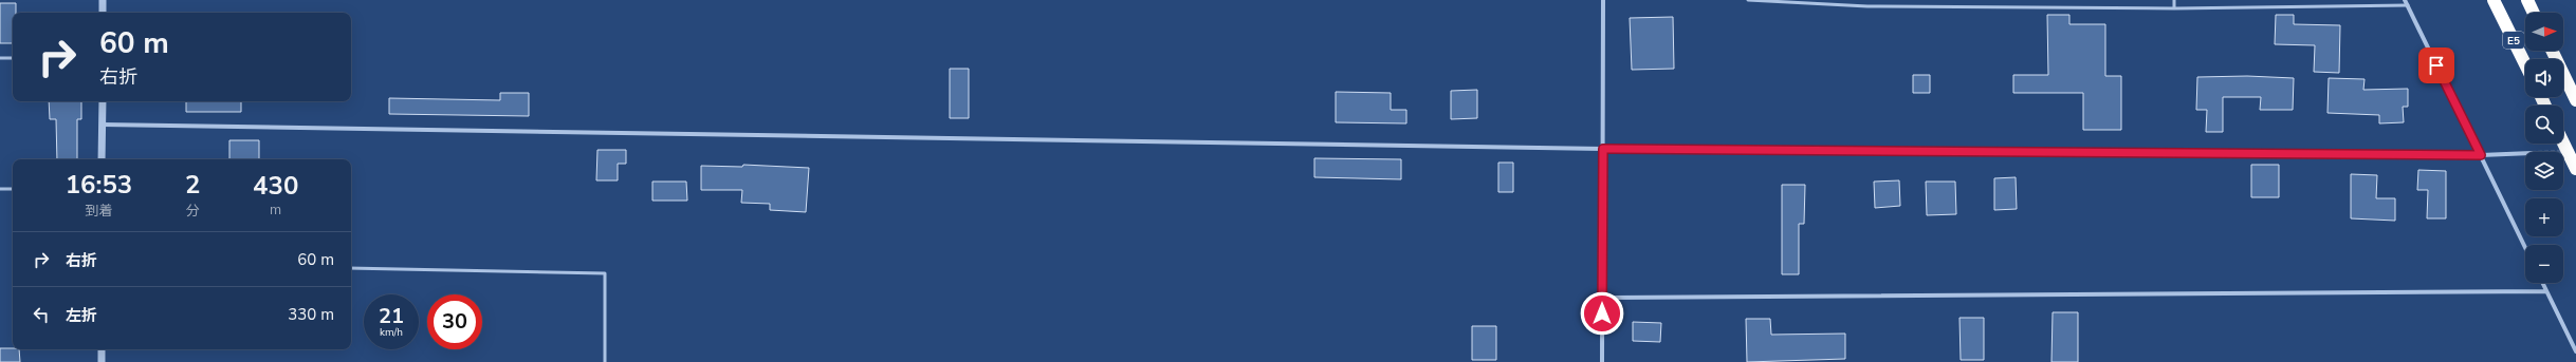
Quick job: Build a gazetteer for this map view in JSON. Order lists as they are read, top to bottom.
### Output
{
  "streets": {
    "highway": ["E5"]
  },
  "north": "right",
  "page": {
    "map_buttons": ["+", "−"],
    "turn": ["60 m", "右折"],
    "eta": [
      "16:53",
      "到着",
      "2",
      "分",
      "430",
      "m"
    ],
    "list": [
      {
        "name": "右折",
        "value": "60 m"
      },
      {
        "name": "左折",
        "value": "330 m"
      }
    ],
    "speed": "21 km/h",
    "limit": "30"
  }
}
